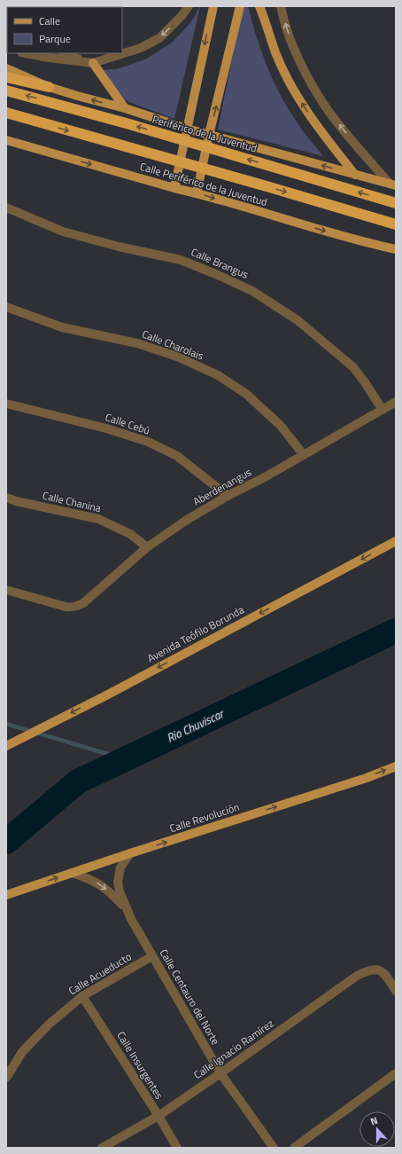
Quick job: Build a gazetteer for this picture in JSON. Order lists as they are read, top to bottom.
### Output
{
  "streets": {
    "highway": ["Periférico de la Juventud"],
    "main road": ["Calle Periférico de la Juventud", "Avenida Teófilo Borunda", "Calle Revolución"],
    "street": [
      "Calle Brangus",
      "Calle Charolais",
      "Calle Cebú",
      "Aberdenangus",
      "Calle Chanina",
      "Calle Acueducto",
      "Calle Centauro del Norte",
      "Calle Ignacio Ramírez",
      "Calle Insurgentes"
    ]
  },
  "crossings": [
    ["Calle Brangus", "Aberdenangus"],
    ["Calle Charolais", "Aberdenangus"],
    ["Calle Cebú", "Aberdenangus"],
    ["Aberdenangus", "Calle Chanina"],
    ["Calle Revolución", "Calle Centauro del Norte"],
    ["Calle Acueducto", "Calle Centauro del Norte"],
    ["Calle Acueducto", "Calle Insurgentes"],
    ["Calle Centauro del Norte", "Calle Ignacio Ramírez"],
    ["Calle Ignacio Ramírez", "Calle Insurgentes"]
  ],
  "one_way": ["Avenida Teófilo Borunda", "Calle Revolución"],
  "water": ["Rio Chuviscar"],
  "legend": ["Calle", "Parque"],
  "north": "top"
}
